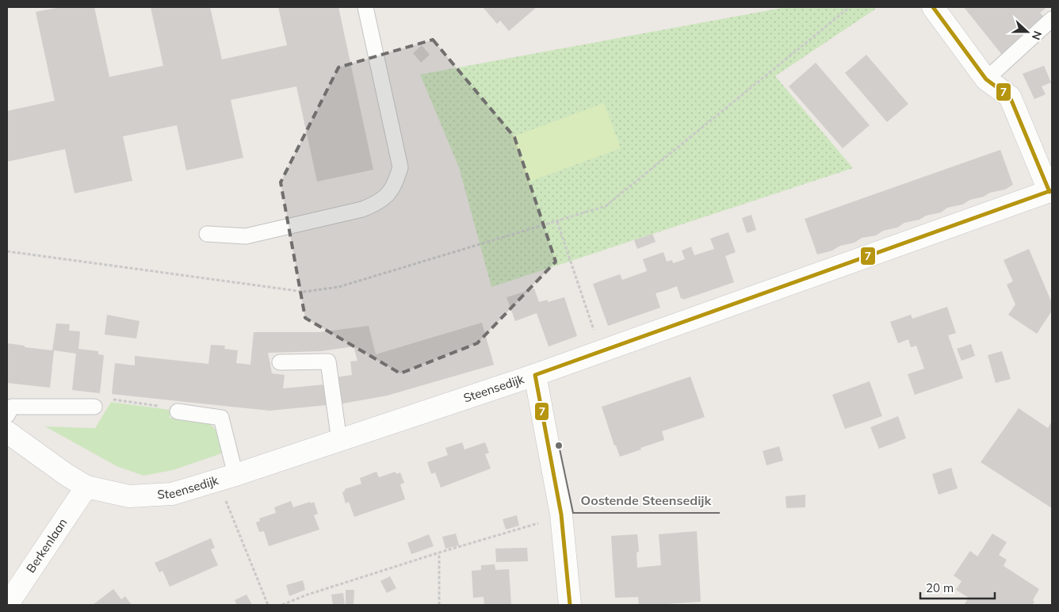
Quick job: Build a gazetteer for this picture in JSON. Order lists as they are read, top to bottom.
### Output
{
  "streets": {
    "street": ["Steensedijk", "Berkenlaan"]
  },
  "crossings": [
    ["Steensedijk", "Berkenlaan"]
  ],
  "places": ["Oostende Steensedijk"],
  "lines": ["transit line 7"],
  "scale_bar": "20 m",
  "north": "right"
}
